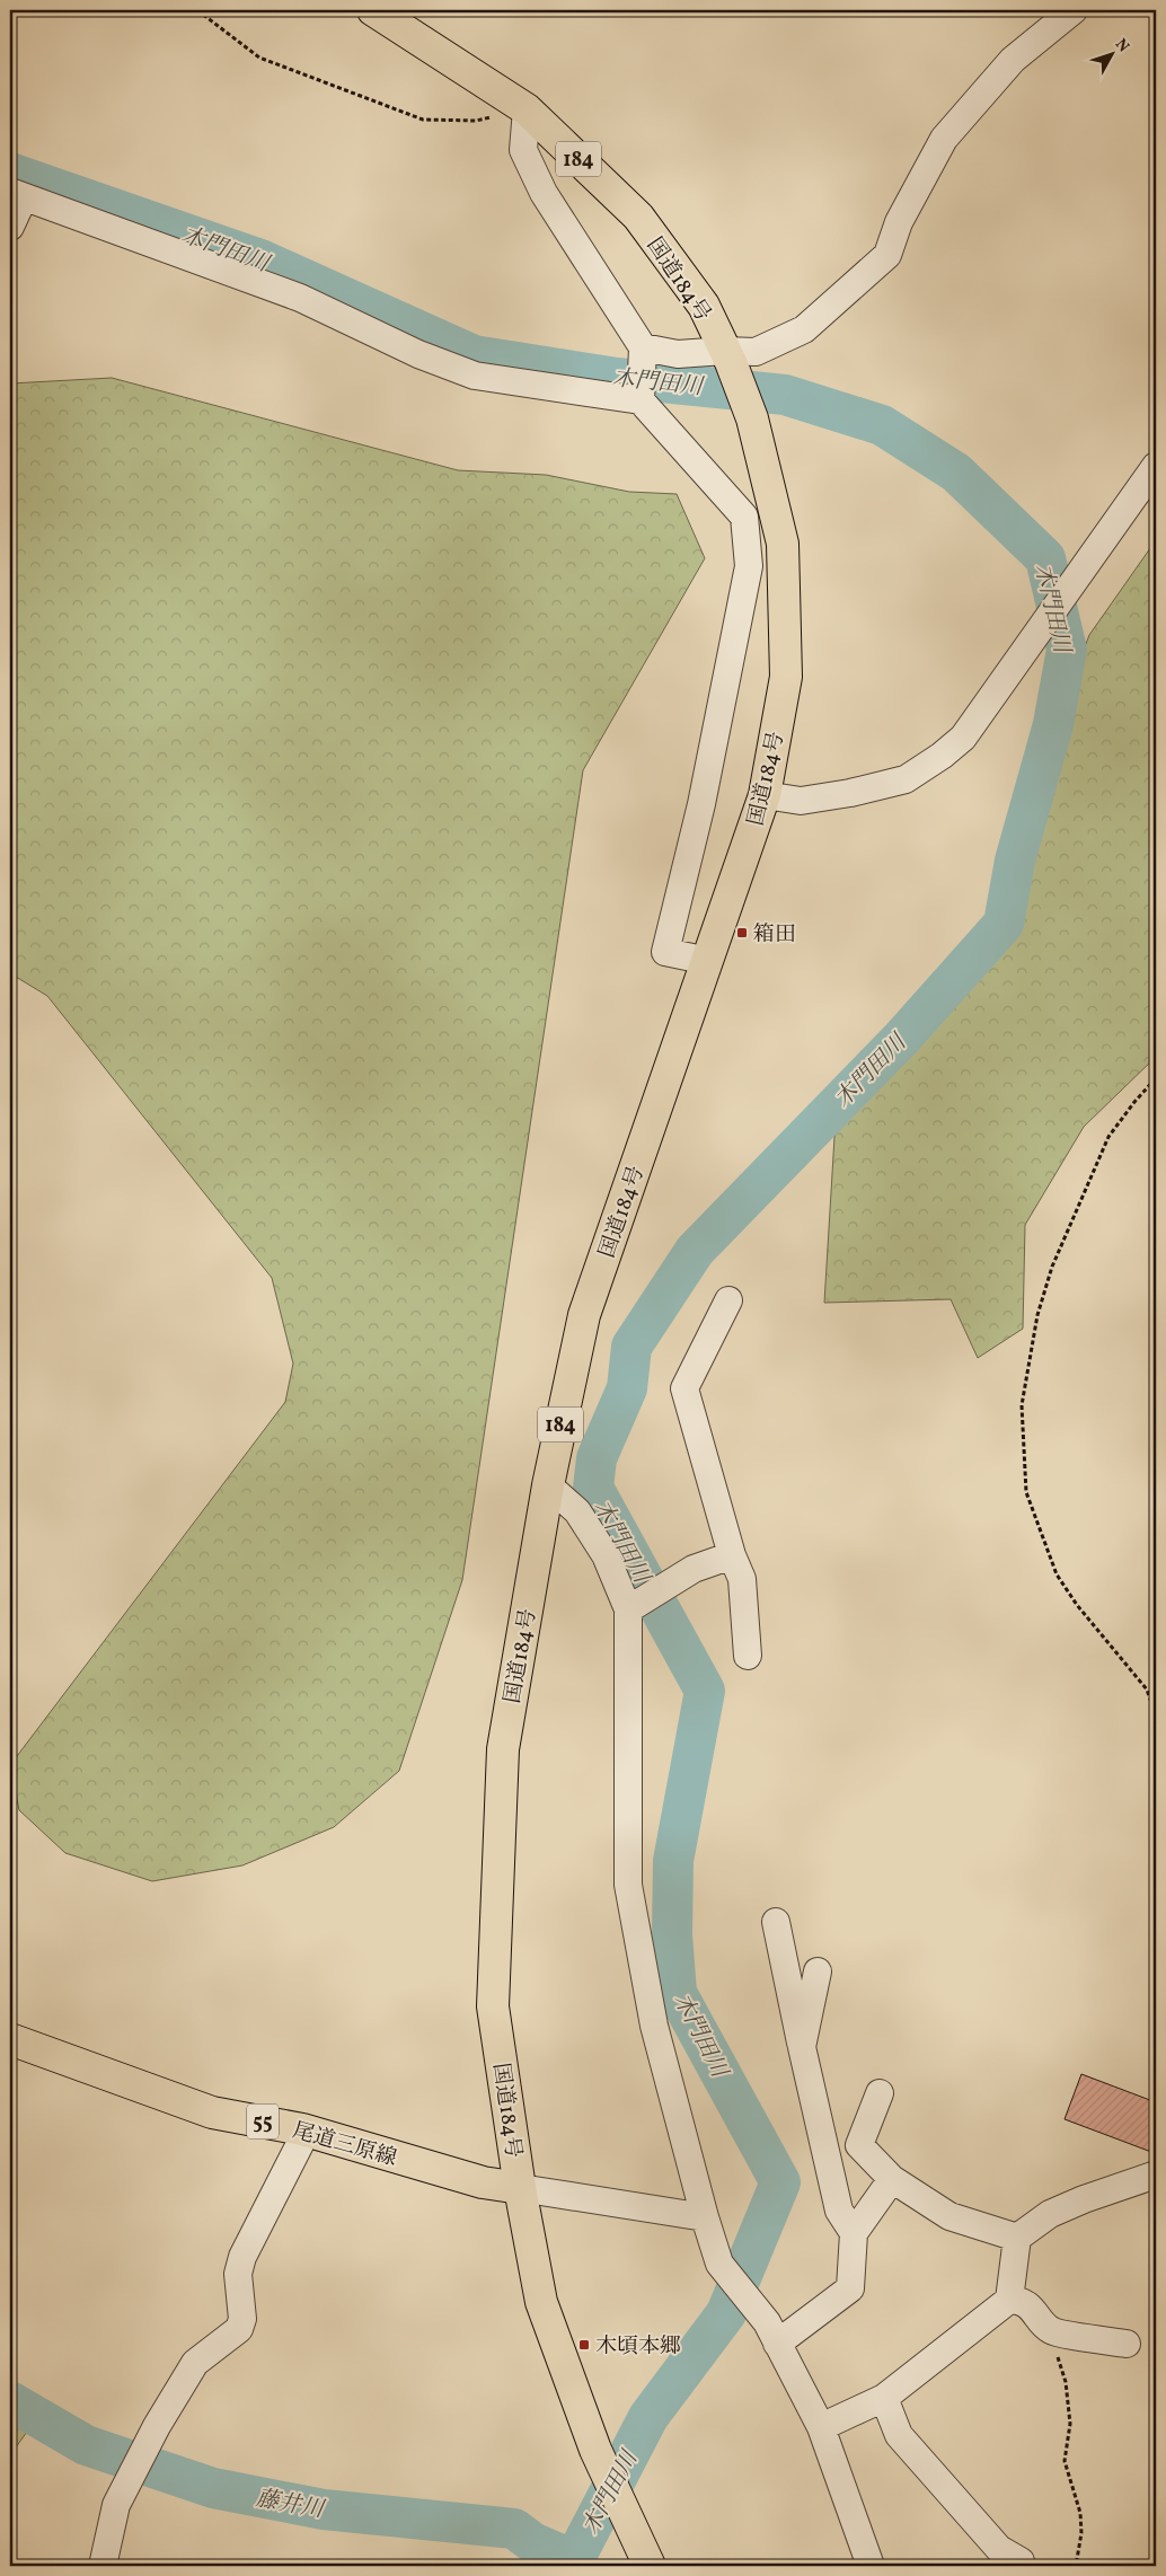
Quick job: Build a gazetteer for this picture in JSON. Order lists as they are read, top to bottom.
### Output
{
  "streets": {
    "main road": [
      "184",
      "国道184号",
      "55",
      "尾道三原線"
    ]
  },
  "crossings": [
    ["国道184号", "尾道三原線"]
  ],
  "water": ["木門田川", "藤井川"],
  "places": {
    "transit": ["箱田", "木頃本郷"]
  },
  "north": "top right"
}
